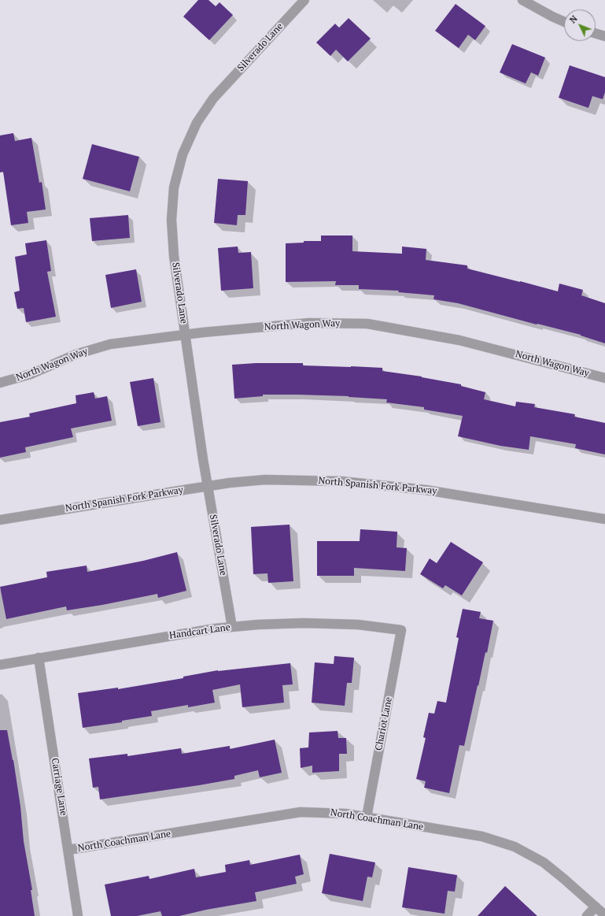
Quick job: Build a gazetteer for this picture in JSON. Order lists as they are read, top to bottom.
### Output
{
  "streets": {
    "street": [
      "Silverado Lane",
      "North Wagon Way",
      "North Spanish Fork Parkway",
      "Handcart Lane",
      "Chariot Lane",
      "Carriage Lane",
      "North Coachman Lane"
    ]
  },
  "crossings": [
    ["Silverado Lane", "North Wagon Way"],
    ["Silverado Lane", "North Spanish Fork Parkway"],
    ["Silverado Lane", "Handcart Lane"],
    ["Handcart Lane", "Chariot Lane"],
    ["Handcart Lane", "Carriage Lane"],
    ["Chariot Lane", "North Coachman Lane"],
    ["Carriage Lane", "North Coachman Lane"]
  ],
  "north": "top left"
}
